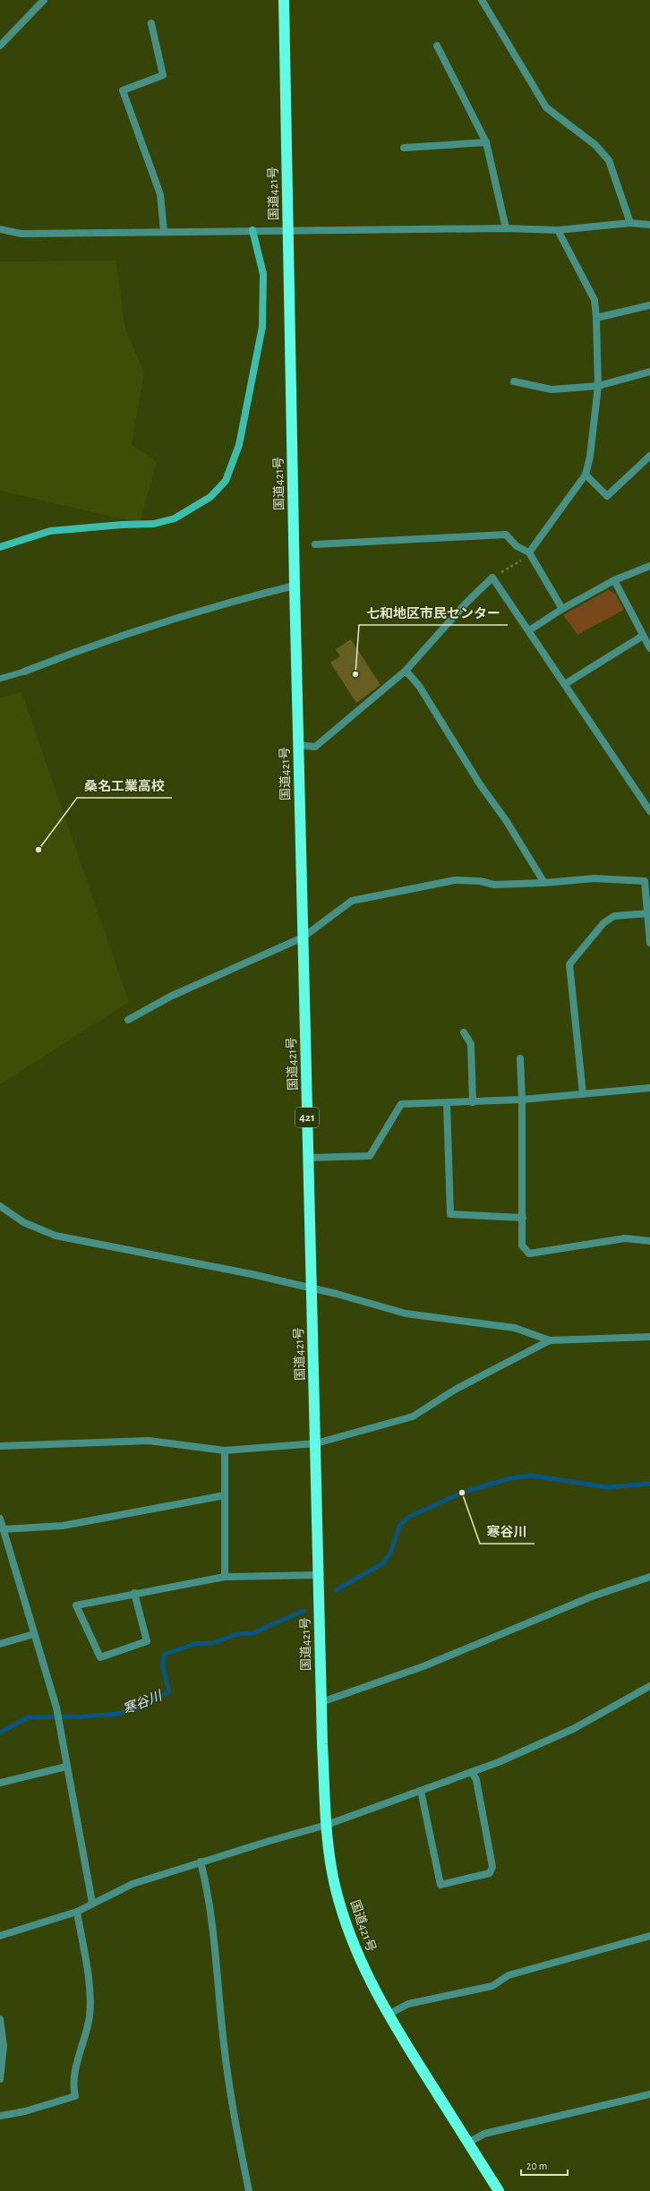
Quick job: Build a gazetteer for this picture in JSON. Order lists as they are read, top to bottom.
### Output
{
  "streets": {
    "highway": ["国道421号", "421"]
  },
  "water": ["寒谷川"],
  "places": ["七和地区市民センター", "桑名工業高校", "寒谷川"],
  "scale_bar": "20 m"
}
